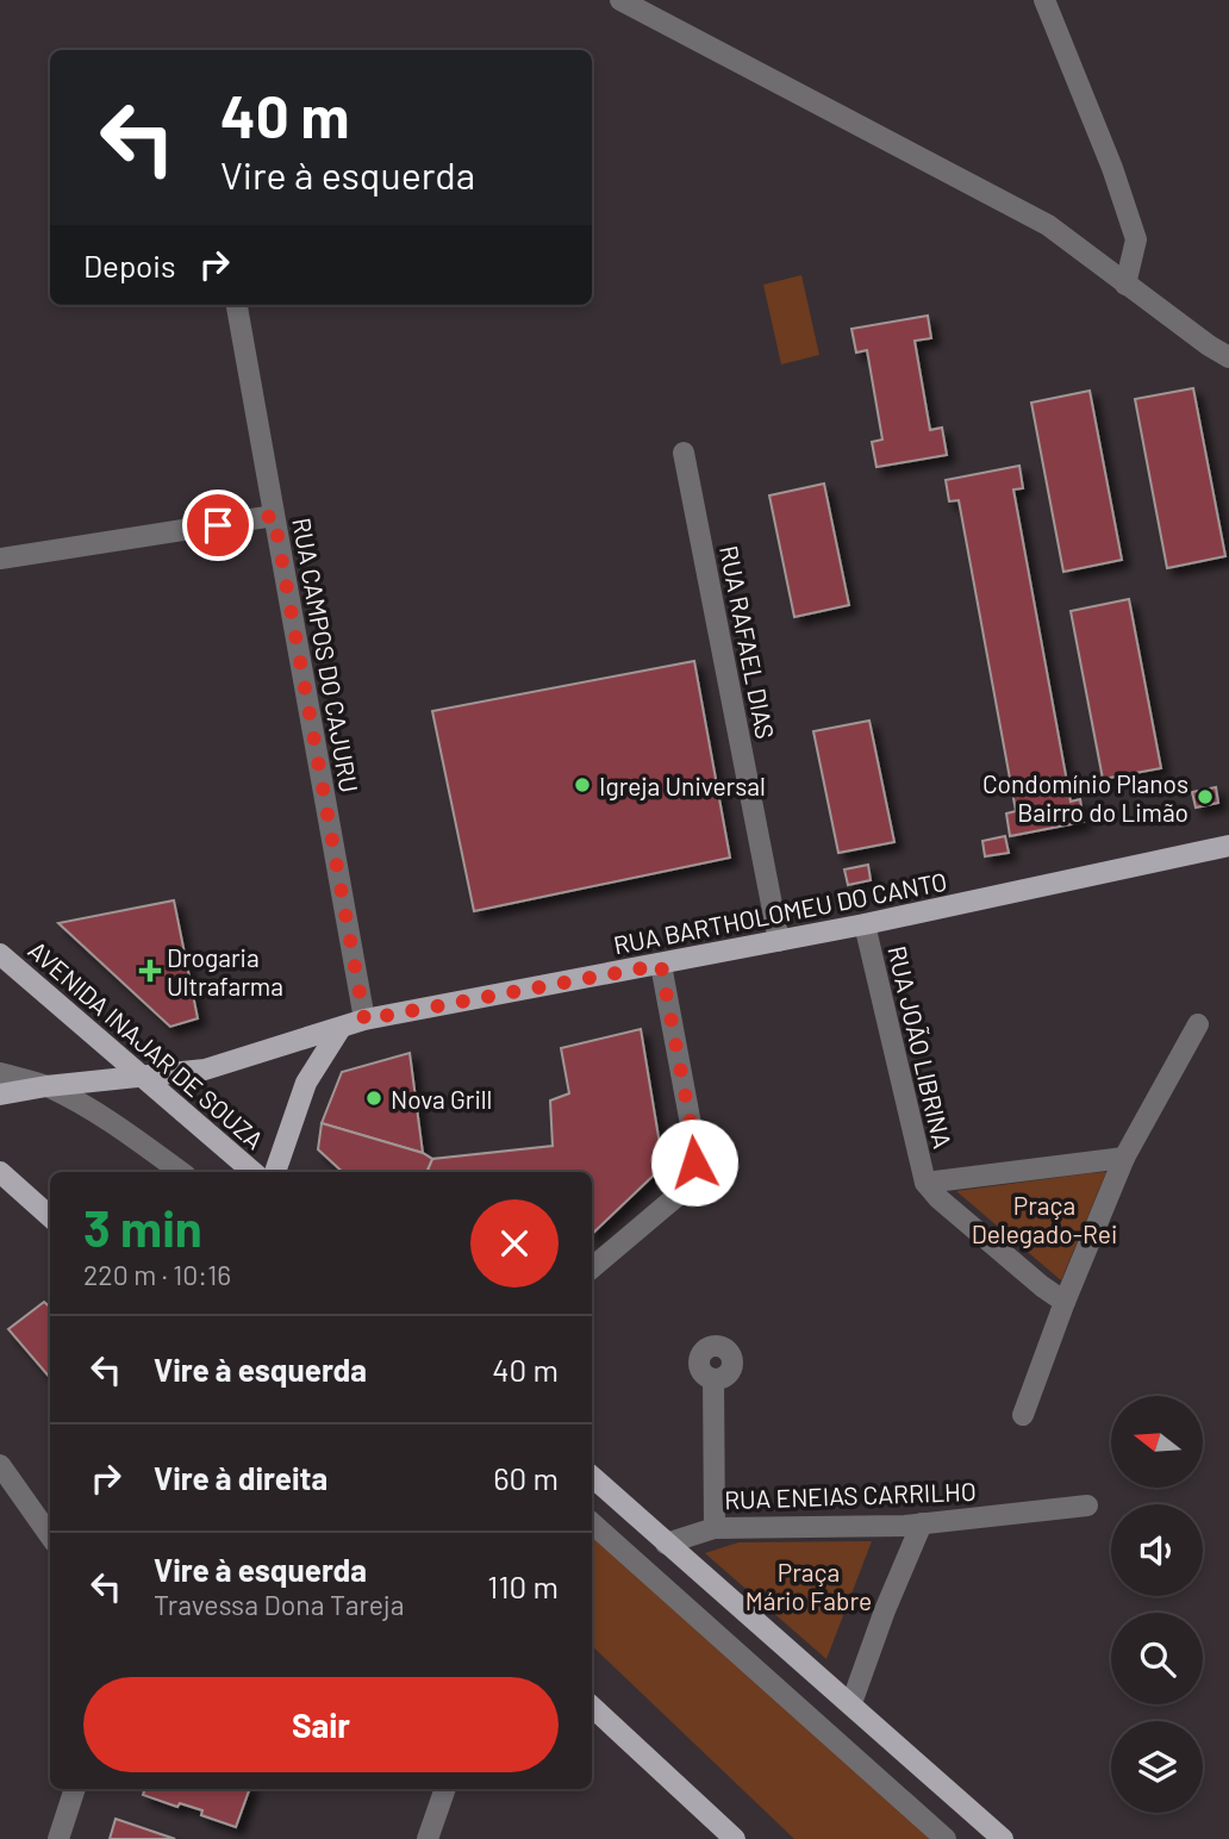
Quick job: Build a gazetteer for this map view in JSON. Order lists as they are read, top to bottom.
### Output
{
  "streets": {
    "main road": ["RUA BARTHOLOMEU DO CANTO", "AVENIDA INAJAR DE SOUZA"],
    "street": [
      "RUA RAFAEL DIAS",
      "RUA CAMPOS DO CAJURU",
      "RUA JOÃO LIBRINA",
      "RUA ENEIAS CARRILHO"
    ]
  },
  "crossings": [
    ["RUA RAFAEL DIAS", "RUA BARTHOLOMEU DO CANTO"],
    ["RUA CAMPOS DO CAJURU", "RUA BARTHOLOMEU DO CANTO"],
    ["RUA BARTHOLOMEU DO CANTO", "AVENIDA INAJAR DE SOUZA"],
    ["RUA BARTHOLOMEU DO CANTO", "RUA JOÃO LIBRINA"]
  ],
  "parks": ["Praça Delegado-Rei", "Praça Mário Fabre"],
  "places": {
    "other": ["Igreja Universal", "Condomínio Planos Bairro do Limão", "Nova Grill"],
    "health": ["Drogaria Ultrafarma"]
  },
  "north": "left",
  "page": {
    "turn": ["40 m", "Vire à esquerda"],
    "then": "Depois",
    "heading": ["3 min", "220 m · 10:16"],
    "list": [
      {
        "name": "Vire à esquerda",
        "value": "40 m"
      },
      {
        "name": "Vire à direita",
        "value": "60 m"
      },
      {
        "name": "Vire à esquerda",
        "note": "Travessa Dona Tareja",
        "value": "110 m"
      }
    ],
    "buttons": "Sair"
  }
}
